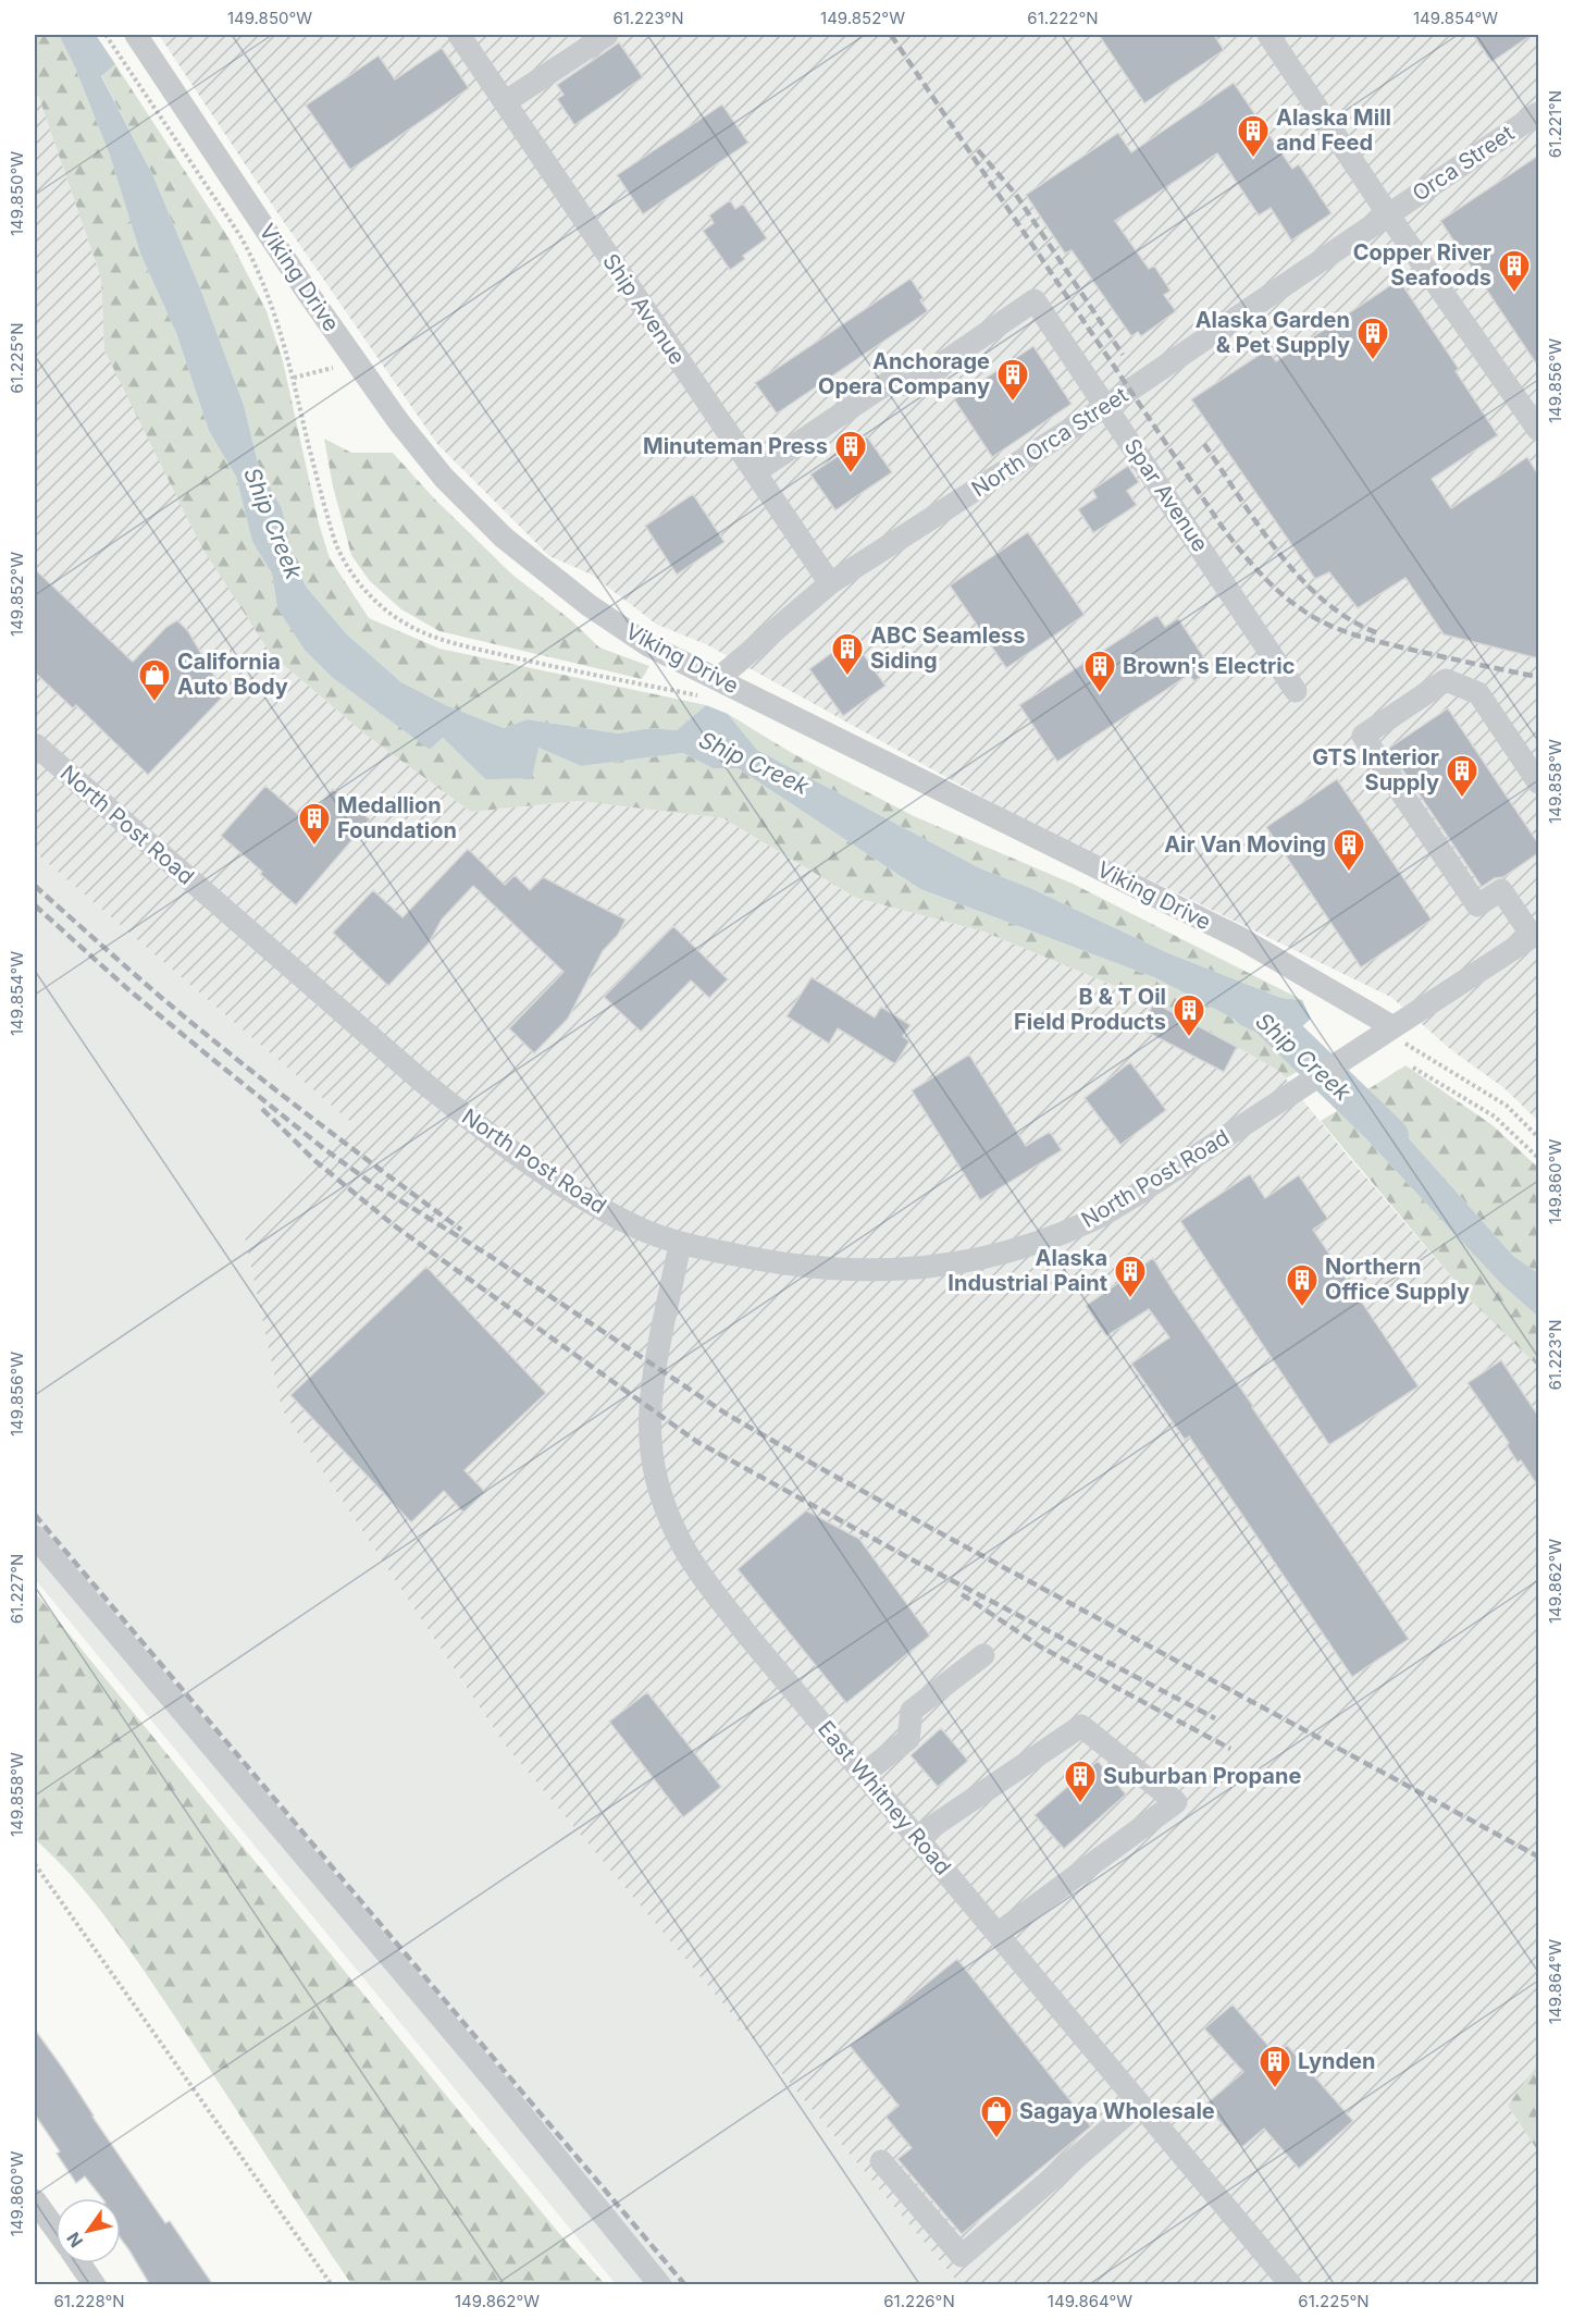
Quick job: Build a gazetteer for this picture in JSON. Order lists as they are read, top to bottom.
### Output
{
  "streets": {
    "street": [
      "Orca Street",
      "Viking Drive",
      "Ship Avenue",
      "North Orca Street",
      "Spar Avenue",
      "North Post Road",
      "East Whitney Road"
    ]
  },
  "crossings": [
    ["Orca Street", "North Orca Street"],
    ["Viking Drive", "North Orca Street"],
    ["Viking Drive", "North Post Road"],
    ["Ship Avenue", "North Orca Street"],
    ["Ship Avenue", "Spar Avenue"],
    ["North Orca Street", "Spar Avenue"],
    ["North Post Road", "East Whitney Road"]
  ],
  "water": ["Ship Creek"],
  "places": {
    "building": [
      "Alaska Mill and Feed",
      "Copper River Seafoods",
      "Alaska Garden & Pet Supply",
      "Anchorage Opera Company",
      "Minuteman Press",
      "ABC Seamless Siding",
      "Brown's Electric",
      "GTS Interior Supply",
      "Medallion Foundation",
      "Air Van Moving",
      "B & T Oil Field Products",
      "Alaska Industrial Paint",
      "Northern Office Supply",
      "Suburban Propane",
      "Lynden"
    ],
    "shop": ["California Auto Body", "Sagaya Wholesale"]
  },
  "north": "bottom left",
  "coordinates": [
    "149.850°W",
    "61.223°N",
    "149.852°W",
    "61.222°N",
    "149.854°W",
    "61.221°N",
    "61.225°N",
    "149.856°W",
    "149.858°W",
    "149.860°W",
    "149.862°W",
    "61.227°N",
    "149.864°W",
    "61.228°N",
    "61.226°N"
  ]
}
